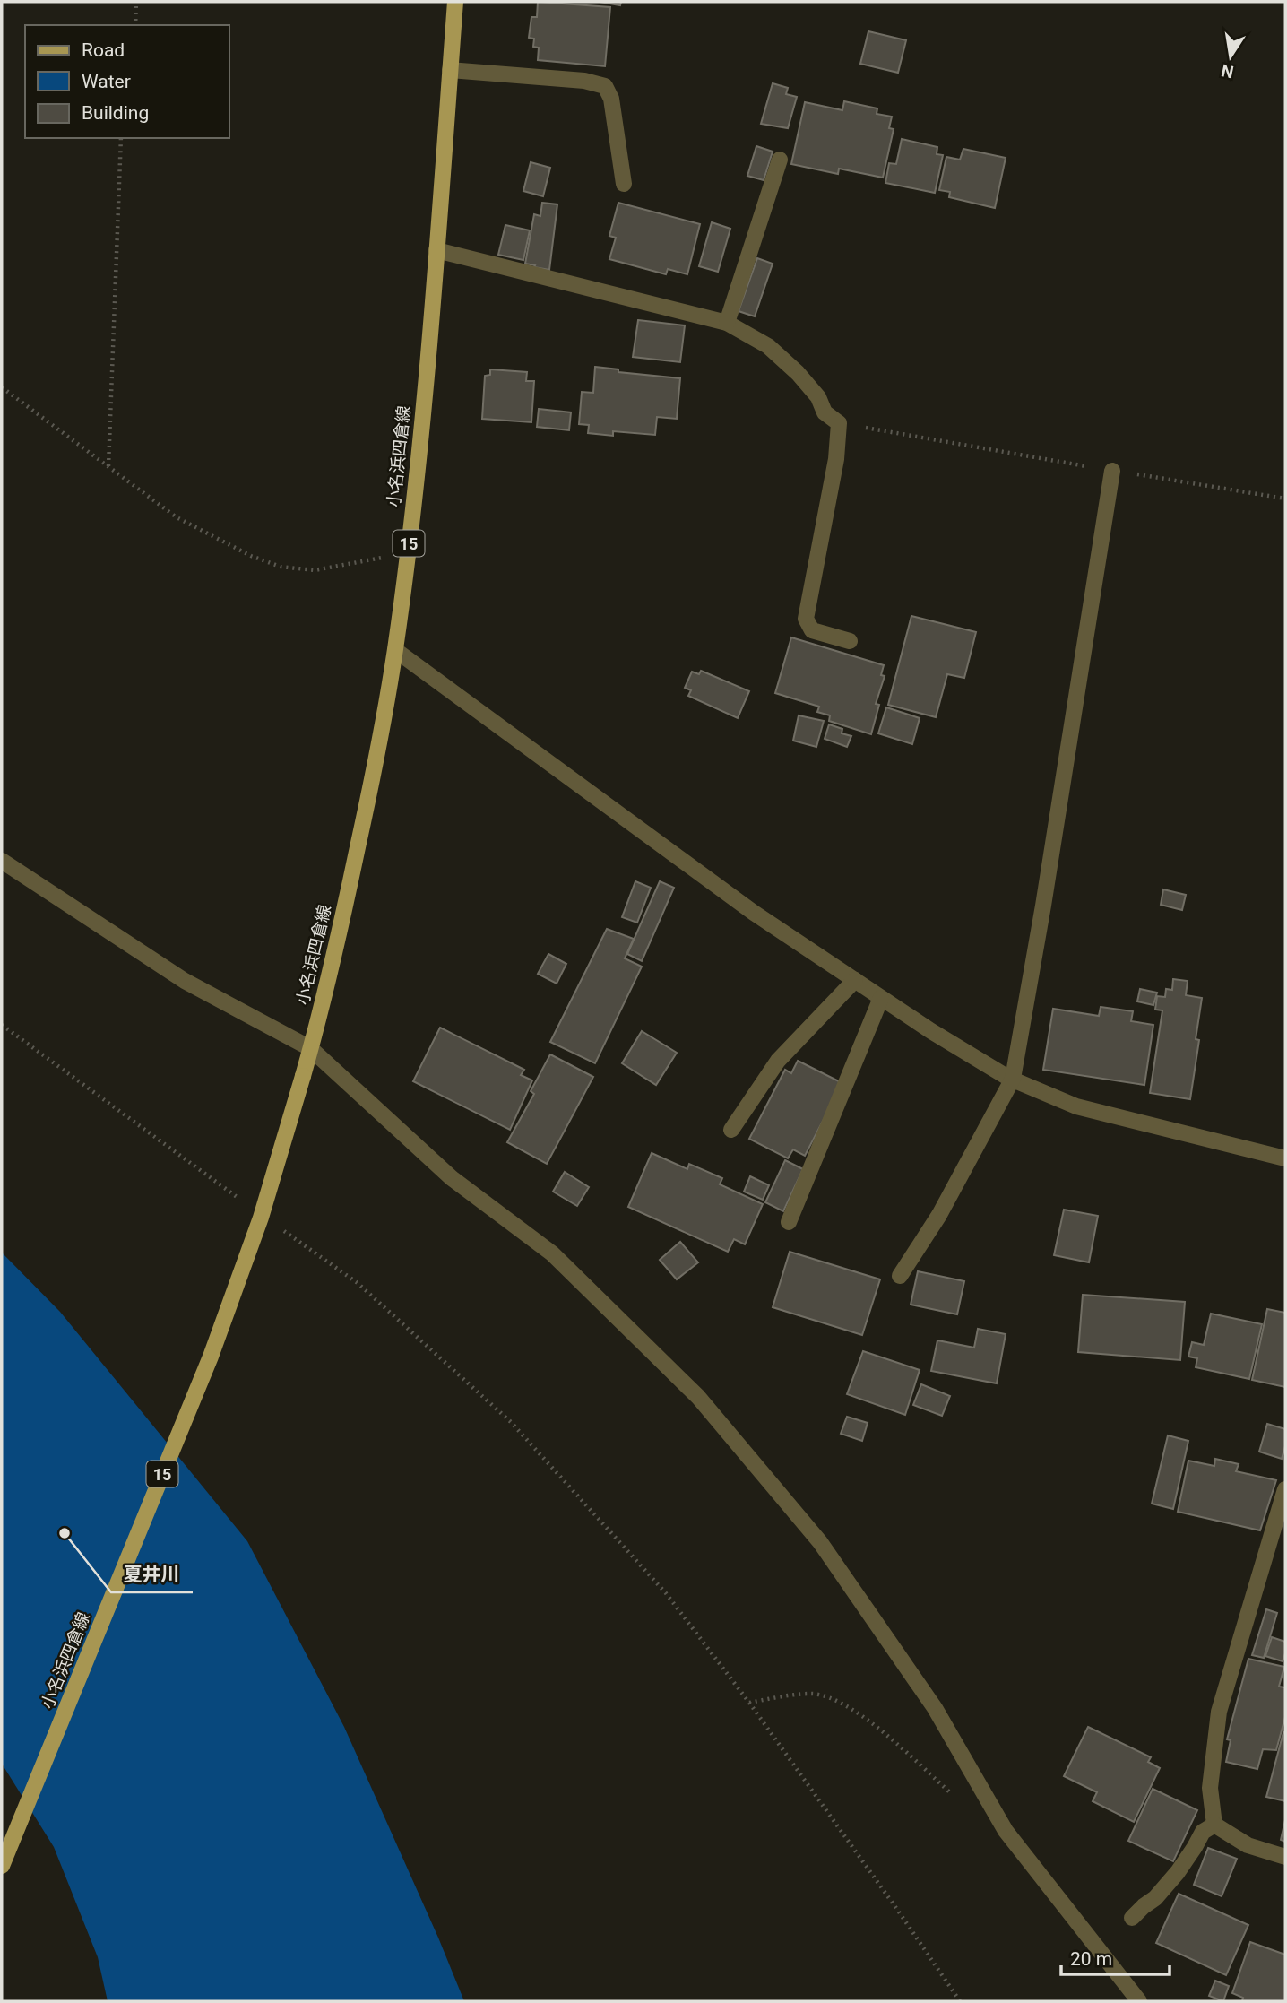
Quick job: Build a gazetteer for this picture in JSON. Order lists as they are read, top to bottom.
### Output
{
  "streets": {
    "main road": ["小名浜四倉線", "15"]
  },
  "places": ["夏井川"],
  "legend": ["Road", "Water", "Building"],
  "scale_bar": "20 m",
  "north": "bottom"
}
